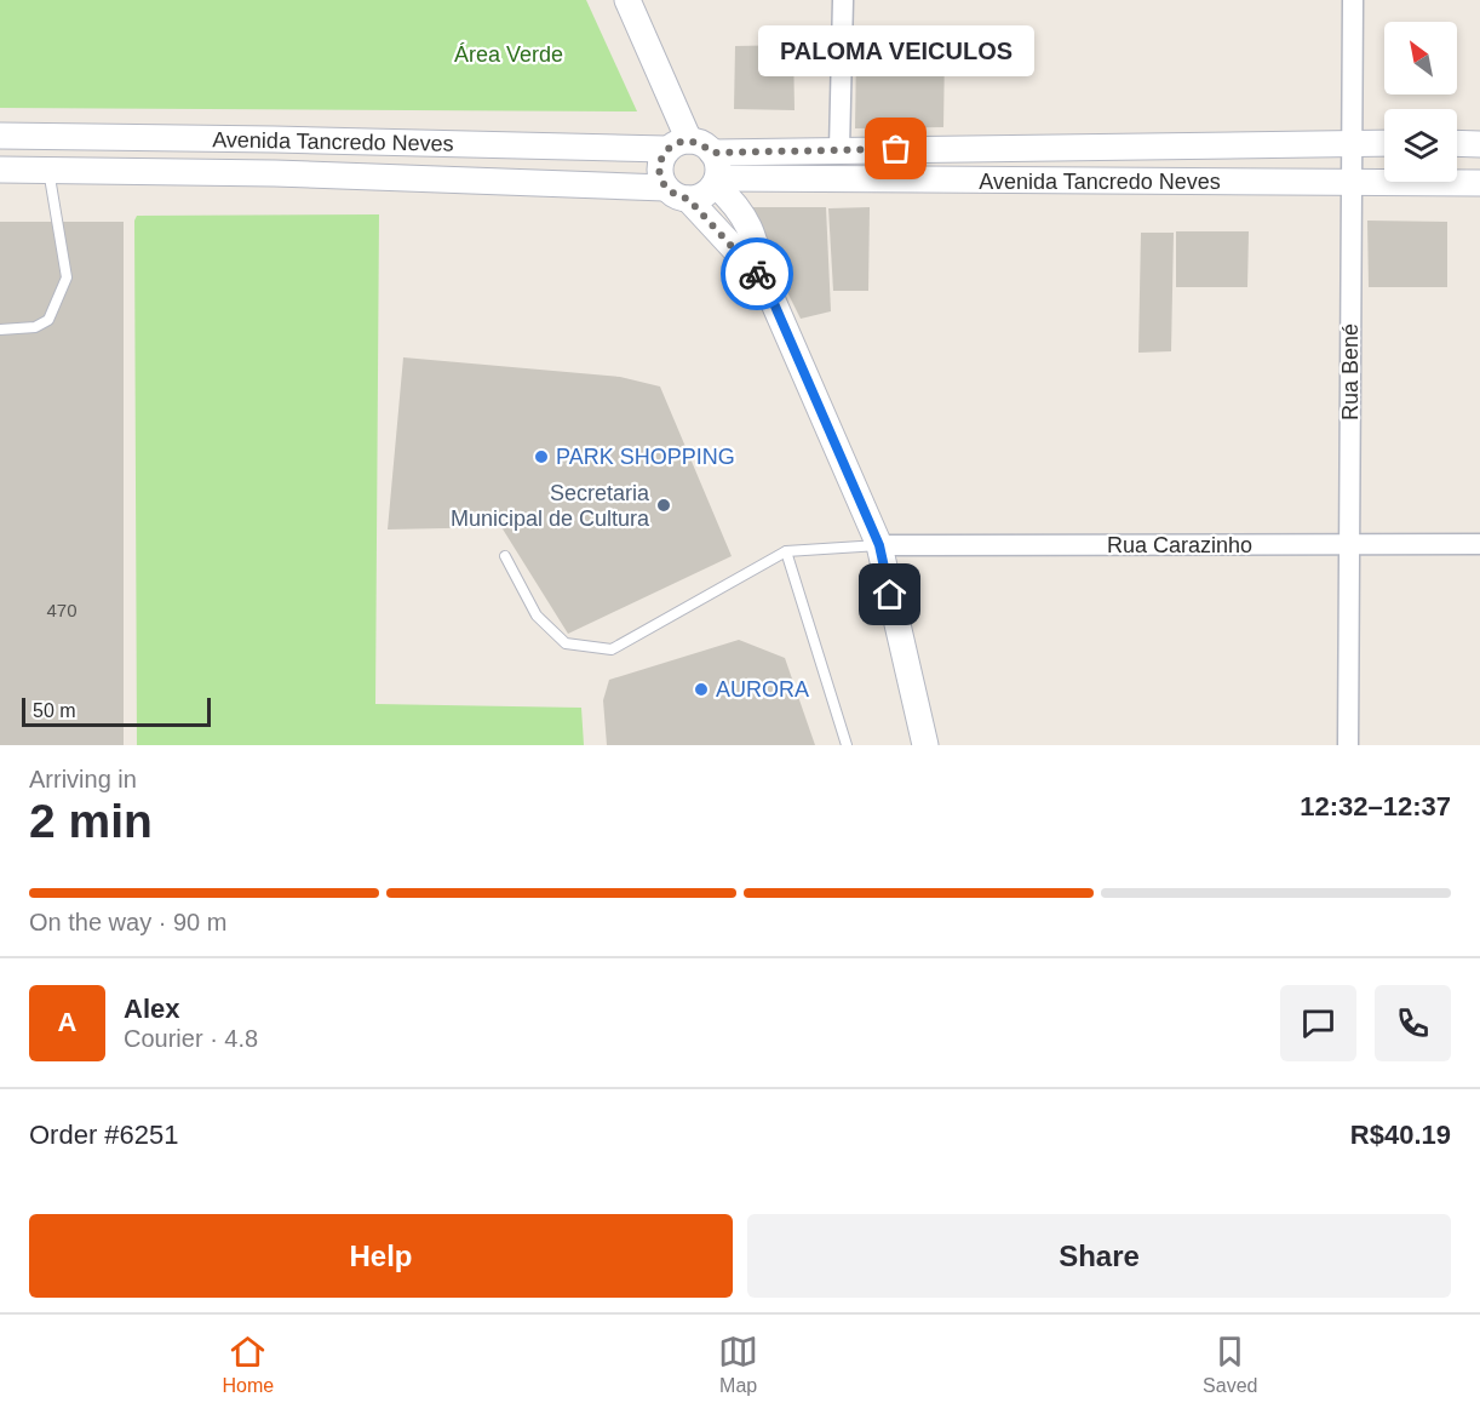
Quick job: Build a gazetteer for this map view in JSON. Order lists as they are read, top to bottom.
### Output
{
  "streets": {
    "street": ["Avenida Tancredo Neves", "Rua Bené", "Rua Carazinho"]
  },
  "crossings": [
    ["Avenida Tancredo Neves", "Rua Bené"],
    ["Rua Bené", "Rua Carazinho"]
  ],
  "parks": ["Área Verde"],
  "places": [
    "PALOMA VEICULOS",
    "PARK SHOPPING",
    "Secretaria Municipal de Cultura",
    "AURORA"
  ],
  "house_numbers": ["470"],
  "scale_bar": "50 m",
  "north": "top left",
  "page": {
    "bubble": "PALOMA VEICULOS",
    "scale": "50 m",
    "heading": ["2 min", "Arriving in", "12:32–12:37"],
    "panel": [
      "Alex",
      "Courier · 4.8",
      "Order #6251",
      "R$40.19"
    ],
    "bar": "On the way · 90 m",
    "round": "A",
    "buttons": ["Help", "Share"],
    "tabs": ["Home", "Map", "Saved"]
  }
}
